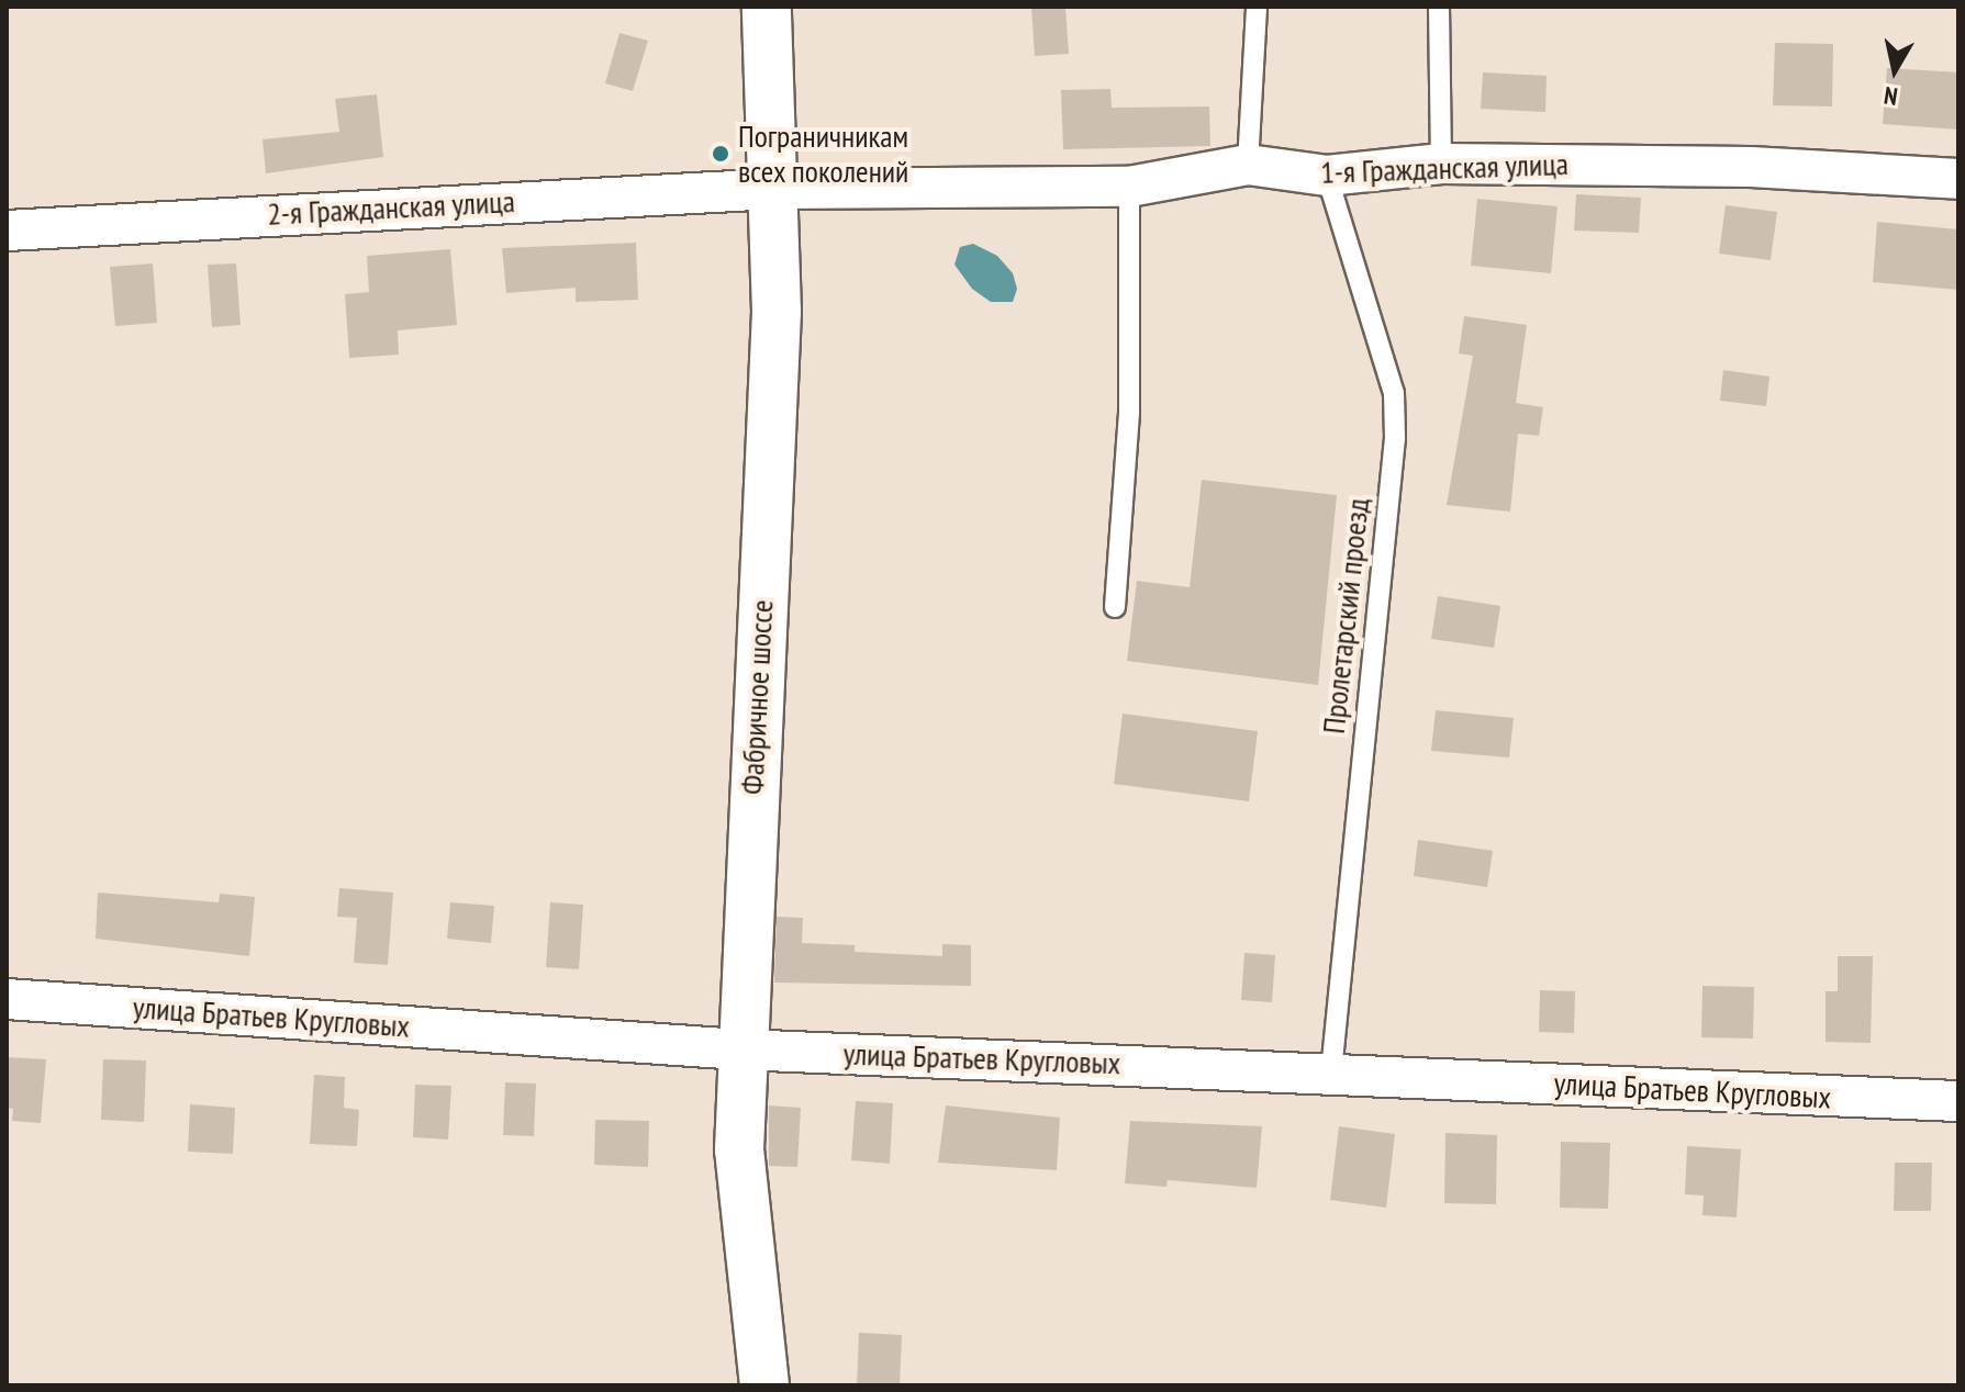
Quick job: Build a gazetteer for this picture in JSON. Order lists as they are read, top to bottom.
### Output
{
  "streets": {
    "main road": ["Фабричное шоссе"],
    "street": ["1-я Гражданская улица", "2-я Гражданская улица", "улица Братьев Кругловых"],
    "lane": ["Пролетарский проезд"]
  },
  "crossings": [
    ["1-я Гражданская улица", "2-я Гражданская улица"],
    ["1-я Гражданская улица", "Пролетарский проезд"],
    ["1-я Гражданская улица", "Фабричное шоссе"],
    ["2-я Гражданская улица", "Фабричное шоссе"],
    ["Пролетарский проезд", "улица Братьев Кругловых"],
    ["Фабричное шоссе", "улица Братьев Кругловых"]
  ],
  "places": ["Пограничникам всех поколений"],
  "north": "bottom"
}
